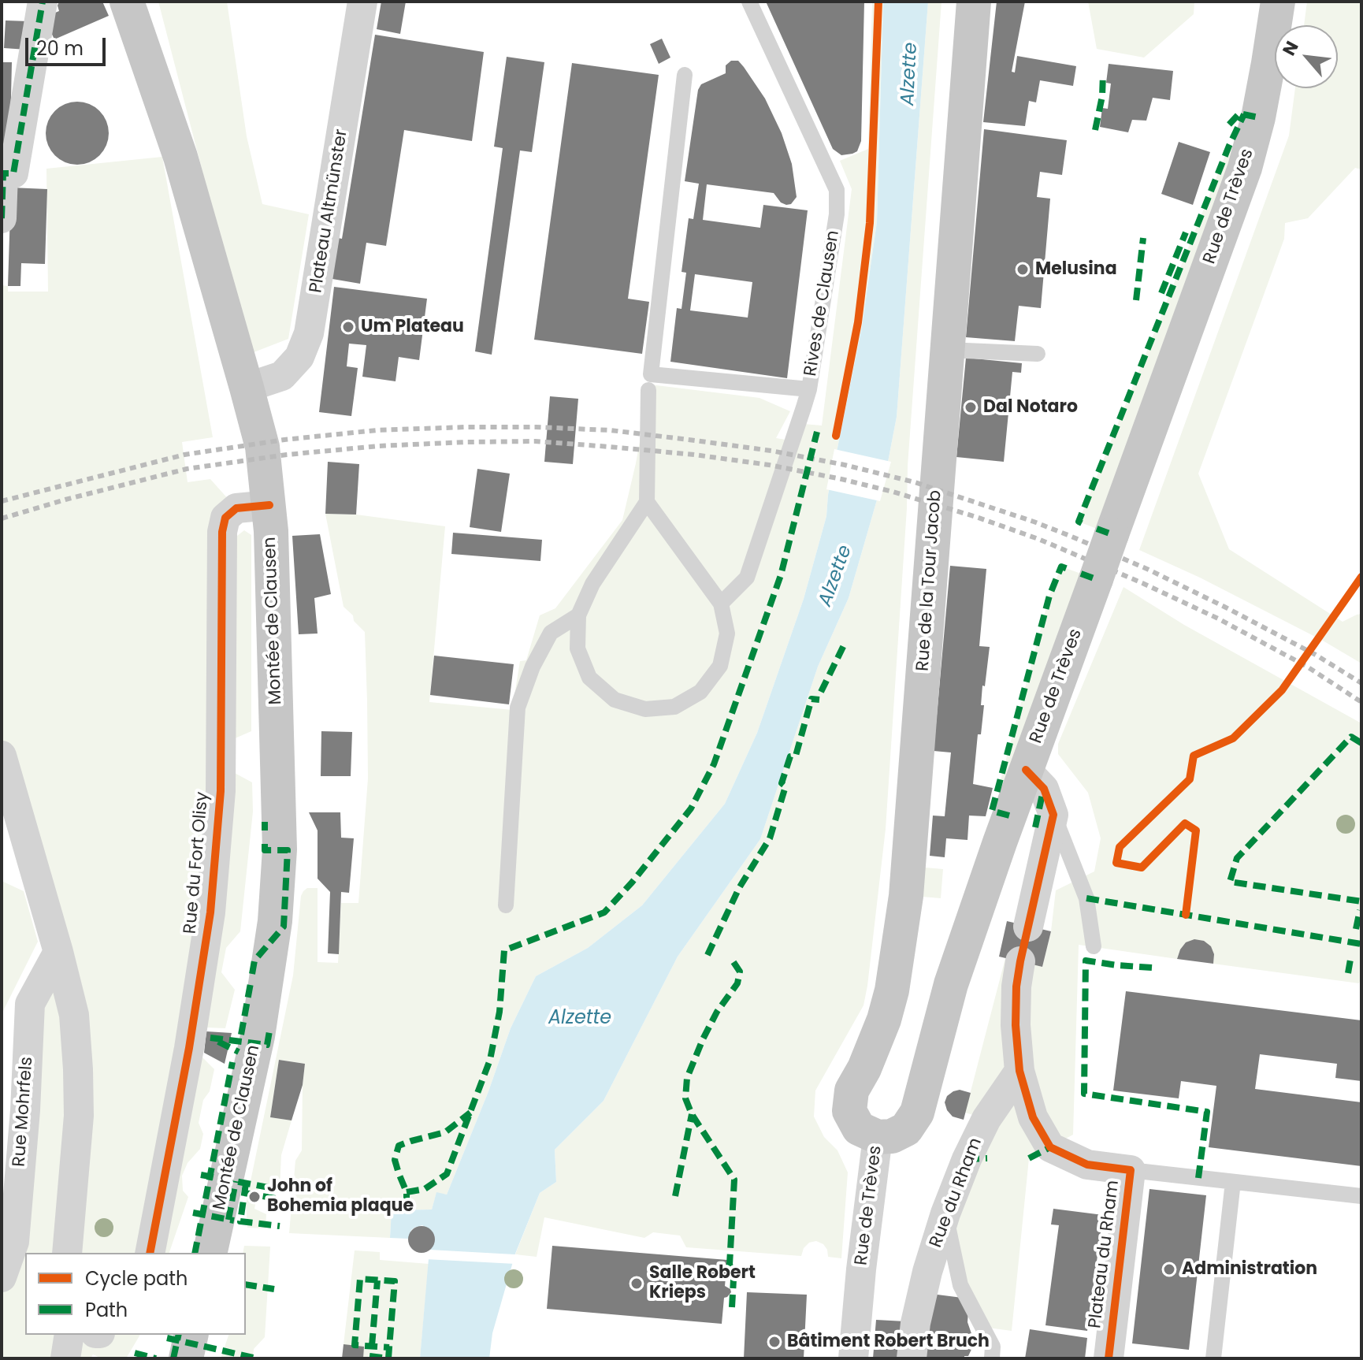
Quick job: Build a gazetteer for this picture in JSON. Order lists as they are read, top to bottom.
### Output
{
  "streets": {
    "main road": ["Rue de Trèves", "Rue de la Tour Jacob", "Montée de Clausen"],
    "street": [
      "Plateau Altmünster",
      "Rue du Fort Olisy",
      "Rue Mohrfels",
      "Rue du Rham",
      "Plateau du Rham"
    ],
    "lane": ["Rives de Clausen"]
  },
  "crossings": [
    ["Rue de Trèves", "Rue de la Tour Jacob"],
    ["Plateau Altmünster", "Montée de Clausen"],
    ["Montée de Clausen", "Rue du Fort Olisy"],
    ["Rue du Rham", "Plateau du Rham"]
  ],
  "water": ["Alzette"],
  "places": [
    "Melusina",
    "Um Plateau",
    "Dal Notaro",
    "John of Bohemia plaque",
    "Administration",
    "Salle Robert Krieps",
    "Bâtiment Robert Bruch"
  ],
  "legend": ["Cycle path", "Path"],
  "scale_bar": "20 m",
  "north": "top left"
}
